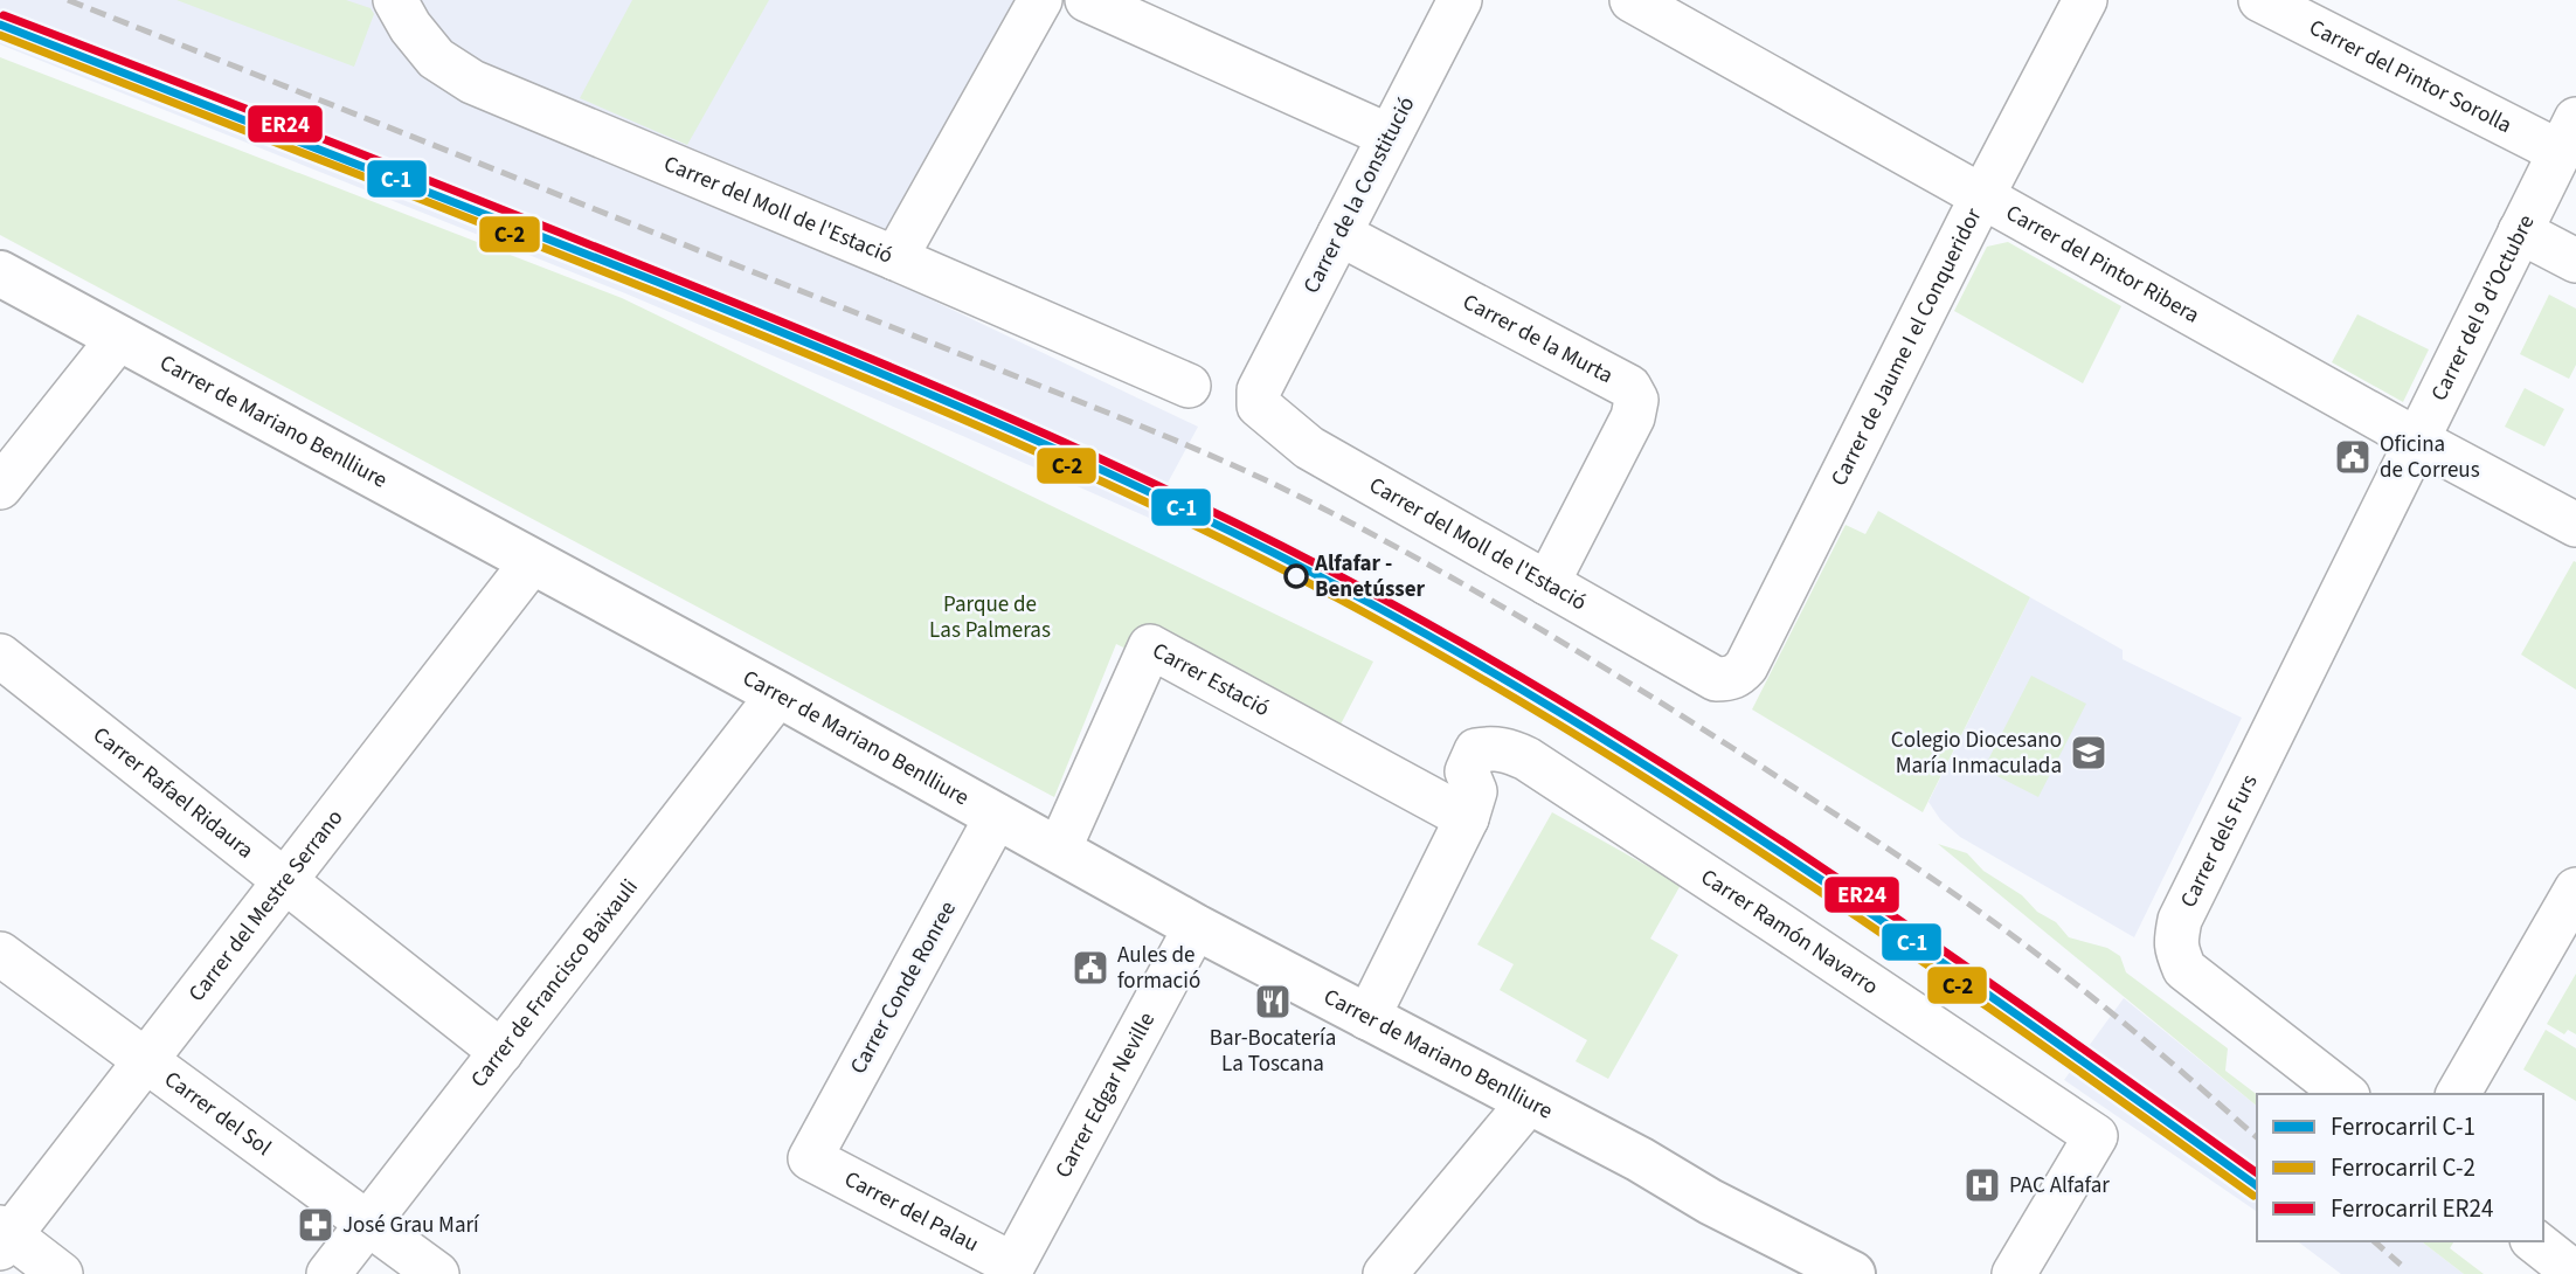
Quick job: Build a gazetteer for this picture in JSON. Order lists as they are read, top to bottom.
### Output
{
  "streets": {
    "street": [
      "Carrer del Pintor Sorolla",
      "Carrer de la Constitució",
      "Carrer del Moll de l'Estació",
      "Carrer del Pintor Ribera",
      "Carrer del 9 d’Octubre",
      "Carrer de la Murta",
      "Carrer de Jaume I el Conqueridor",
      "Carrer de Mariano Benlliure",
      "Carrer Estació",
      "Carrer Rafael Ridaura",
      "Carrer dels Furs",
      "Carrer del Mestre Serrano",
      "Carrer Ramón Navarro",
      "Carrer de Francisco Baixauli",
      "Carrer Conde Ronree",
      "Carrer Edgar Neville",
      "Carrer del Sol",
      "Carrer del Palau"
    ]
  },
  "crossings": [
    ["Carrer del Pintor Sorolla", "Carrer del 9 d’Octubre"],
    ["Carrer de la Constitució", "Carrer del Moll de l'Estació"],
    ["Carrer de la Constitució", "Carrer de la Murta"],
    ["Carrer del Moll de l'Estació", "Carrer de la Murta"],
    ["Carrer del Moll de l'Estació", "Carrer de Jaume I el Conqueridor"],
    ["Carrer del Pintor Ribera", "Carrer del 9 d’Octubre"],
    ["Carrer del Pintor Ribera", "Carrer de Jaume I el Conqueridor"],
    ["Carrer del 9 d’Octubre", "Carrer dels Furs"],
    ["Carrer de Mariano Benlliure", "Carrer Estació"],
    ["Carrer de Mariano Benlliure", "Carrer del Mestre Serrano"],
    ["Carrer de Mariano Benlliure", "Carrer de Francisco Baixauli"],
    ["Carrer de Mariano Benlliure", "Carrer Conde Ronree"],
    ["Carrer de Mariano Benlliure", "Carrer Edgar Neville"],
    ["Carrer Estació", "Carrer Ramón Navarro"],
    ["Carrer Rafael Ridaura", "Carrer del Mestre Serrano"],
    ["Carrer Rafael Ridaura", "Carrer de Francisco Baixauli"],
    ["Carrer del Mestre Serrano", "Carrer del Sol"],
    ["Carrer de Francisco Baixauli", "Carrer del Sol"],
    ["Carrer Conde Ronree", "Carrer del Palau"],
    ["Carrer Edgar Neville", "Carrer del Palau"]
  ],
  "parks": ["Parque de Las Palmeras"],
  "places": {
    "public building": ["Oficina de Correus", "Aules de formació"],
    "other": ["Alfafar - Benetússer"],
    "school or university": ["Colegio Diocesano María Inmaculada"],
    "restaurant": ["Bar-Bocatería La Toscana"],
    "hospital": ["PAC Alfafar"],
    "pharmacy": ["José Grau Marí"]
  },
  "lines": ["rail line ER24", "rail line C-1", "rail line C-2"],
  "legend": ["Ferrocarril C-1", "Ferrocarril C-2", "Ferrocarril ER24"]
}
